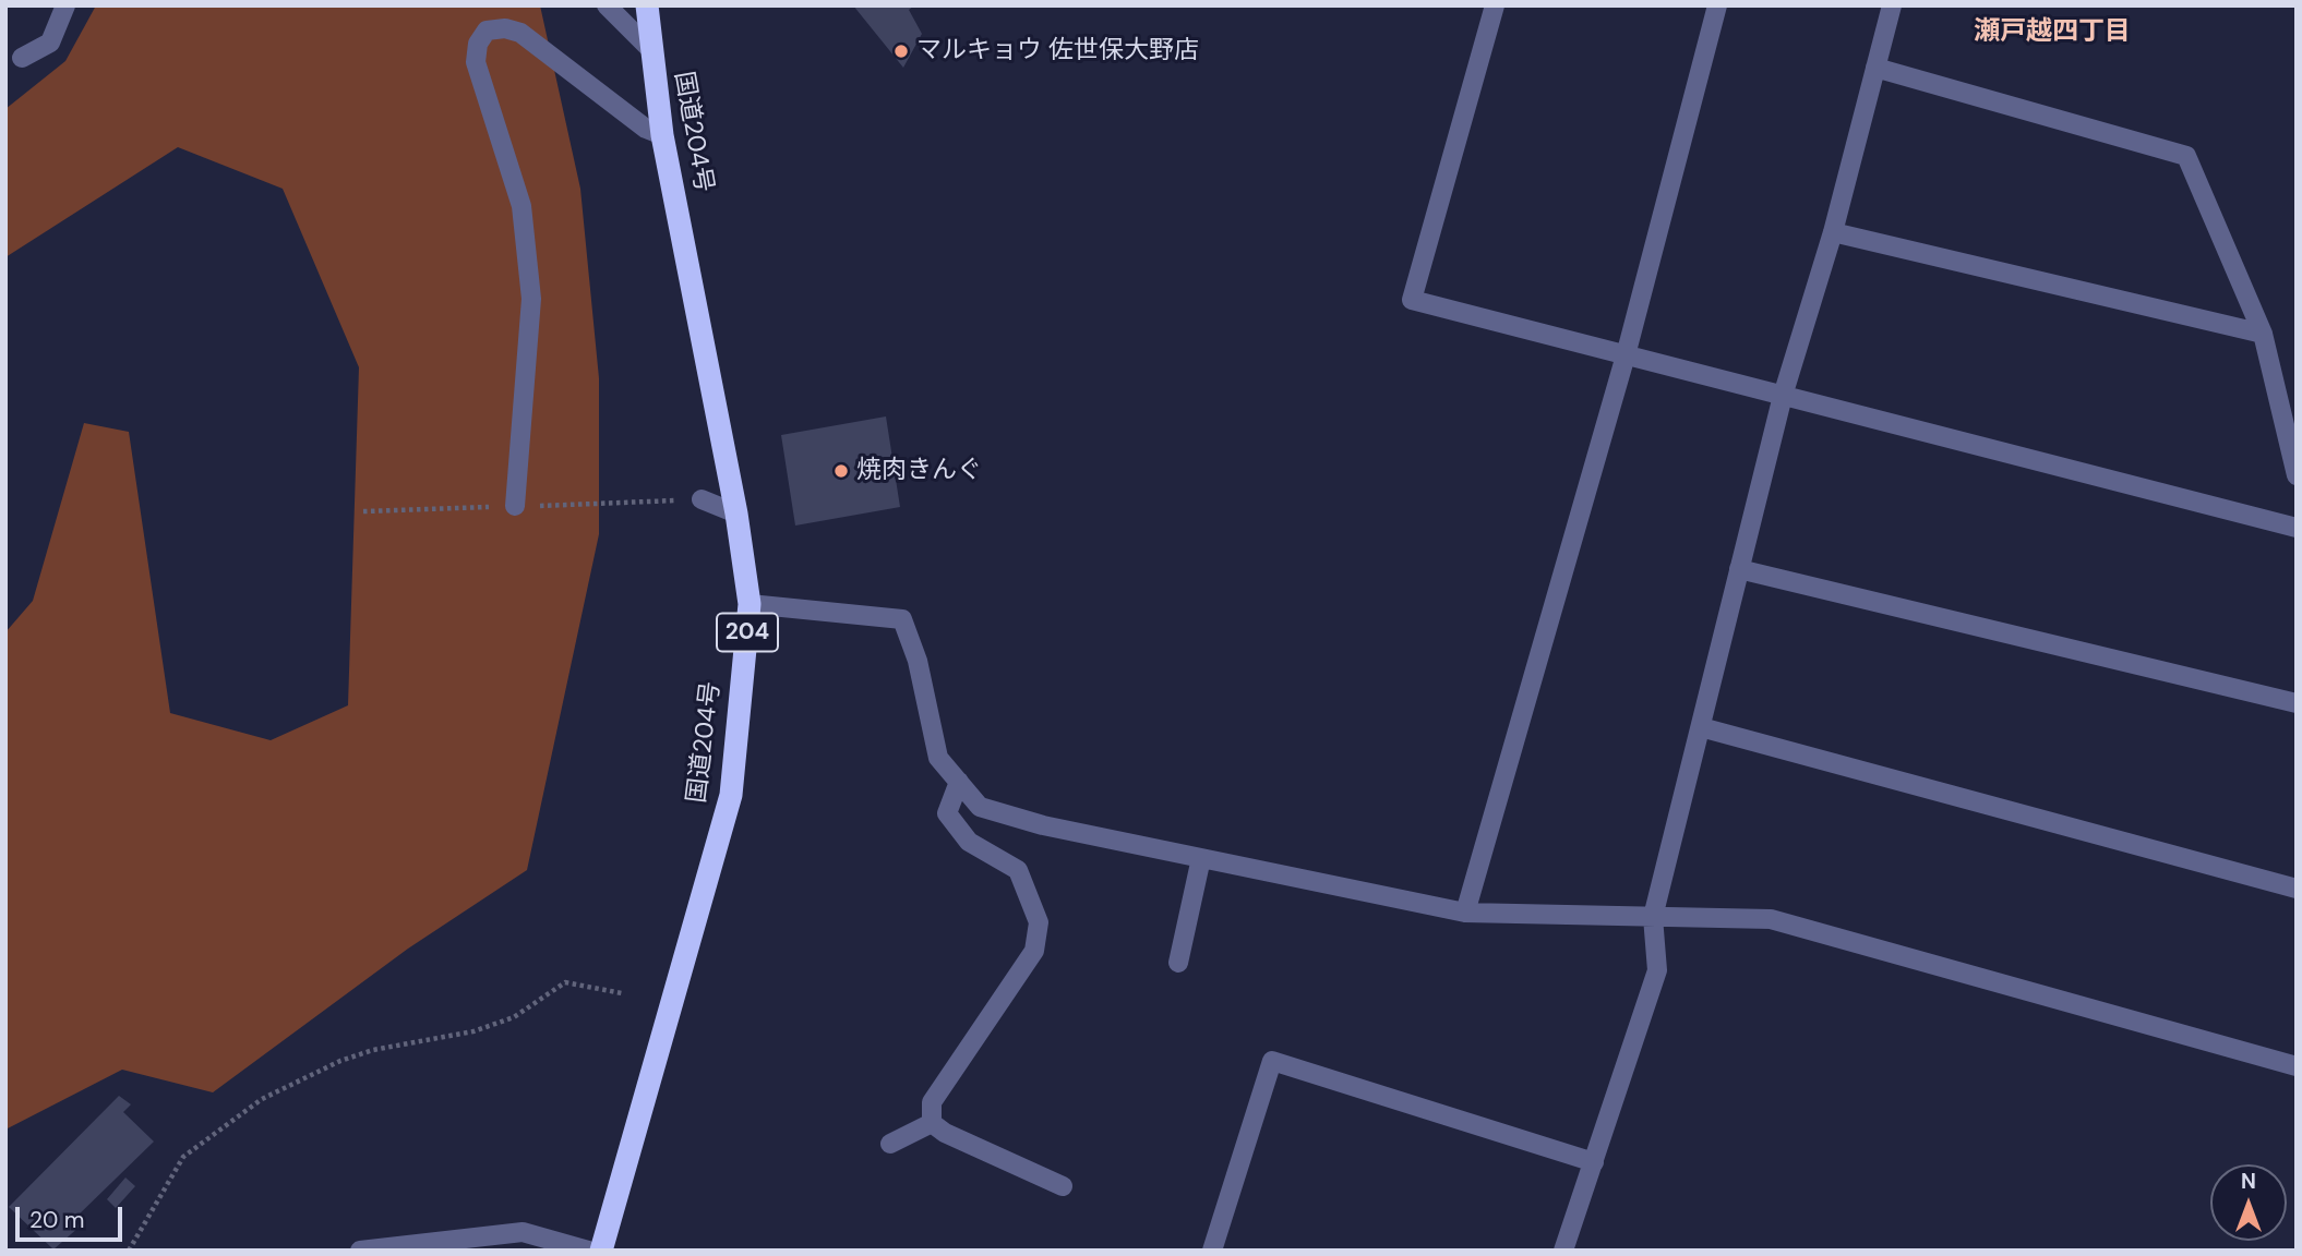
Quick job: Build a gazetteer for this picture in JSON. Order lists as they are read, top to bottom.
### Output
{
  "streets": {
    "highway": ["国道204号", "204"]
  },
  "districts": ["瀬戸越四丁目"],
  "places": ["マルキョウ 佐世保大野店", "焼肉きんぐ"],
  "scale_bar": "20 m",
  "north": "top"
}
